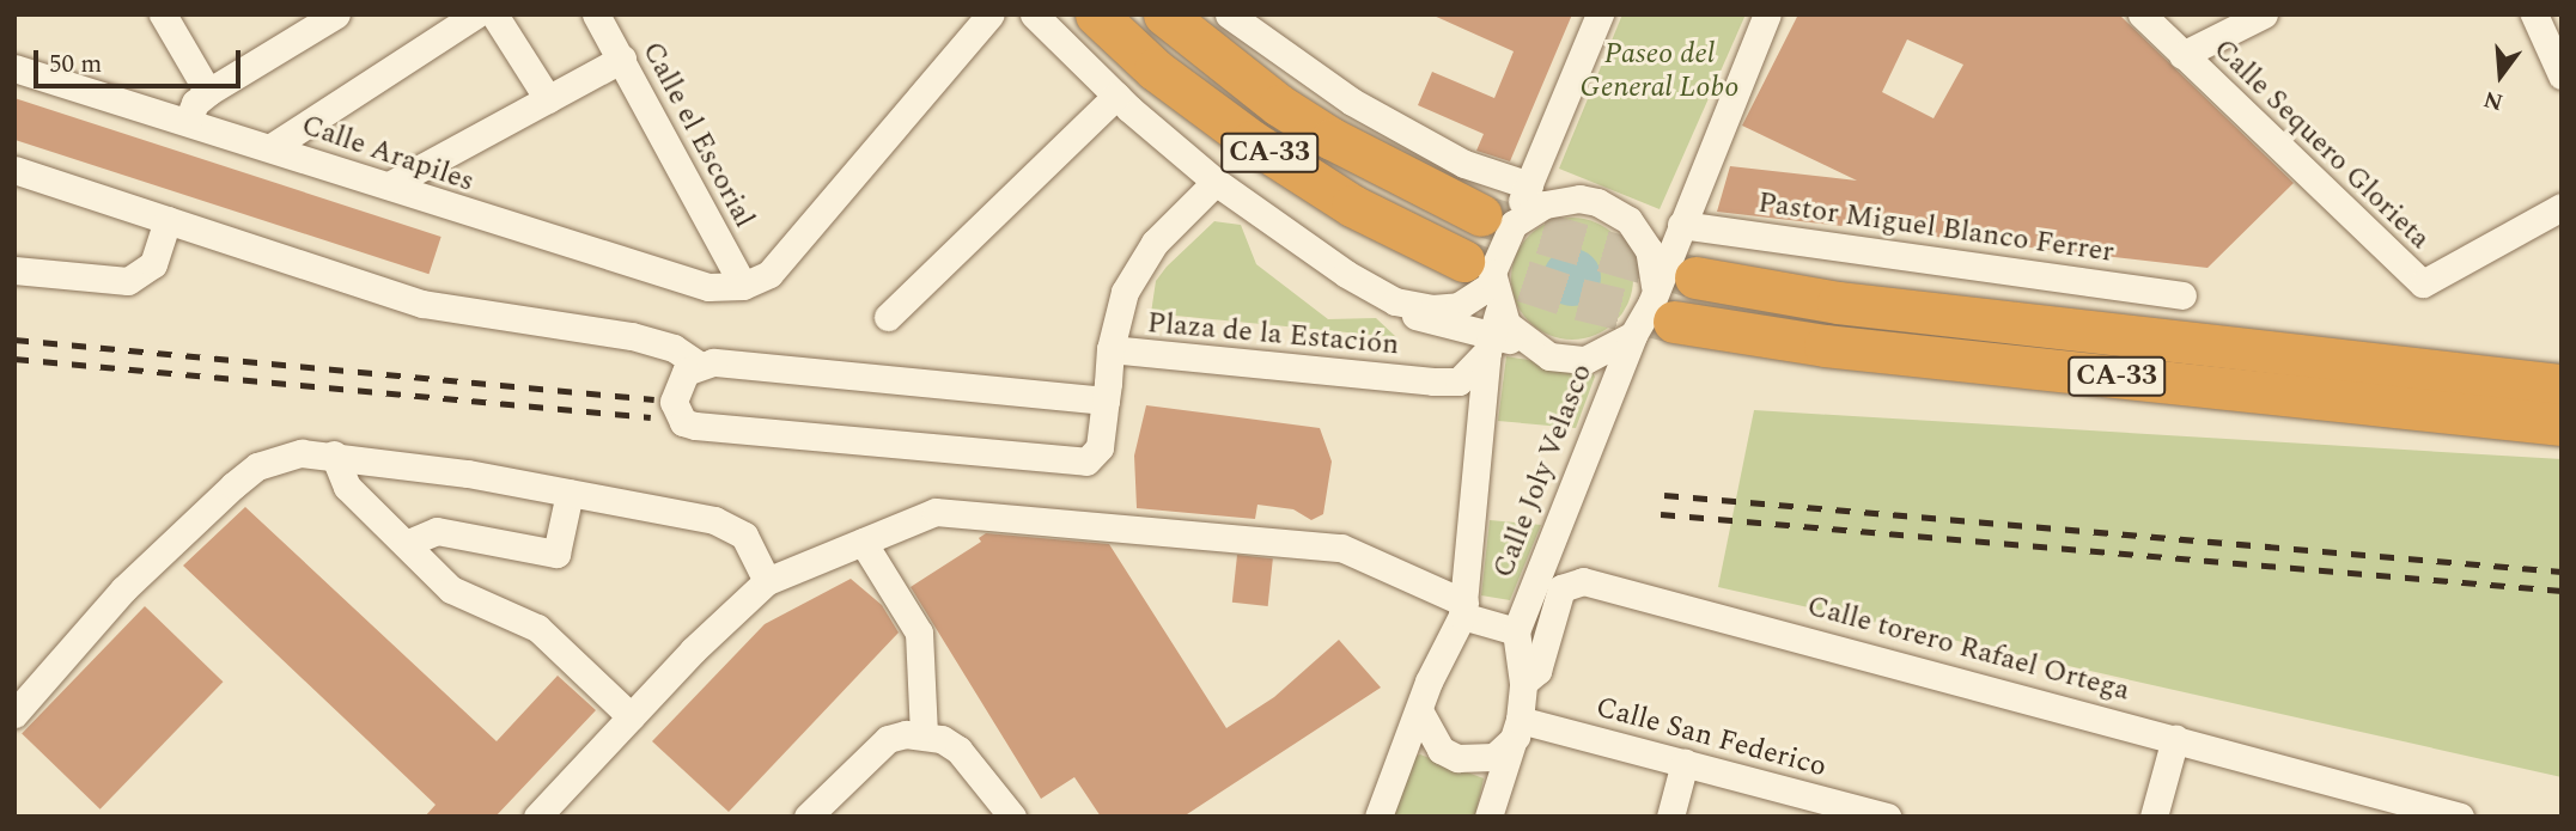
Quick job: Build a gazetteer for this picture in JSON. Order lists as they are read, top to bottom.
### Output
{
  "streets": {
    "highway": ["CA-33"],
    "street": [
      "Calle el Escorial",
      "Calle Sequero Glorieta",
      "Calle Arapiles",
      "Pastor Miguel Blanco Ferrer",
      "Plaza de la Estación",
      "Calle Joly Velasco",
      "Calle torero Rafael Ortega",
      "Calle San Federico"
    ]
  },
  "crossings": [
    ["Calle el Escorial", "Calle Arapiles"],
    ["CA-33", "Plaza de la Estación"],
    ["CA-33", "Calle Joly Velasco"],
    ["Plaza de la Estación", "Calle Joly Velasco"]
  ],
  "parks": ["Paseo del General Lobo"],
  "scale_bar": "50 m",
  "north": "bottom"
}
